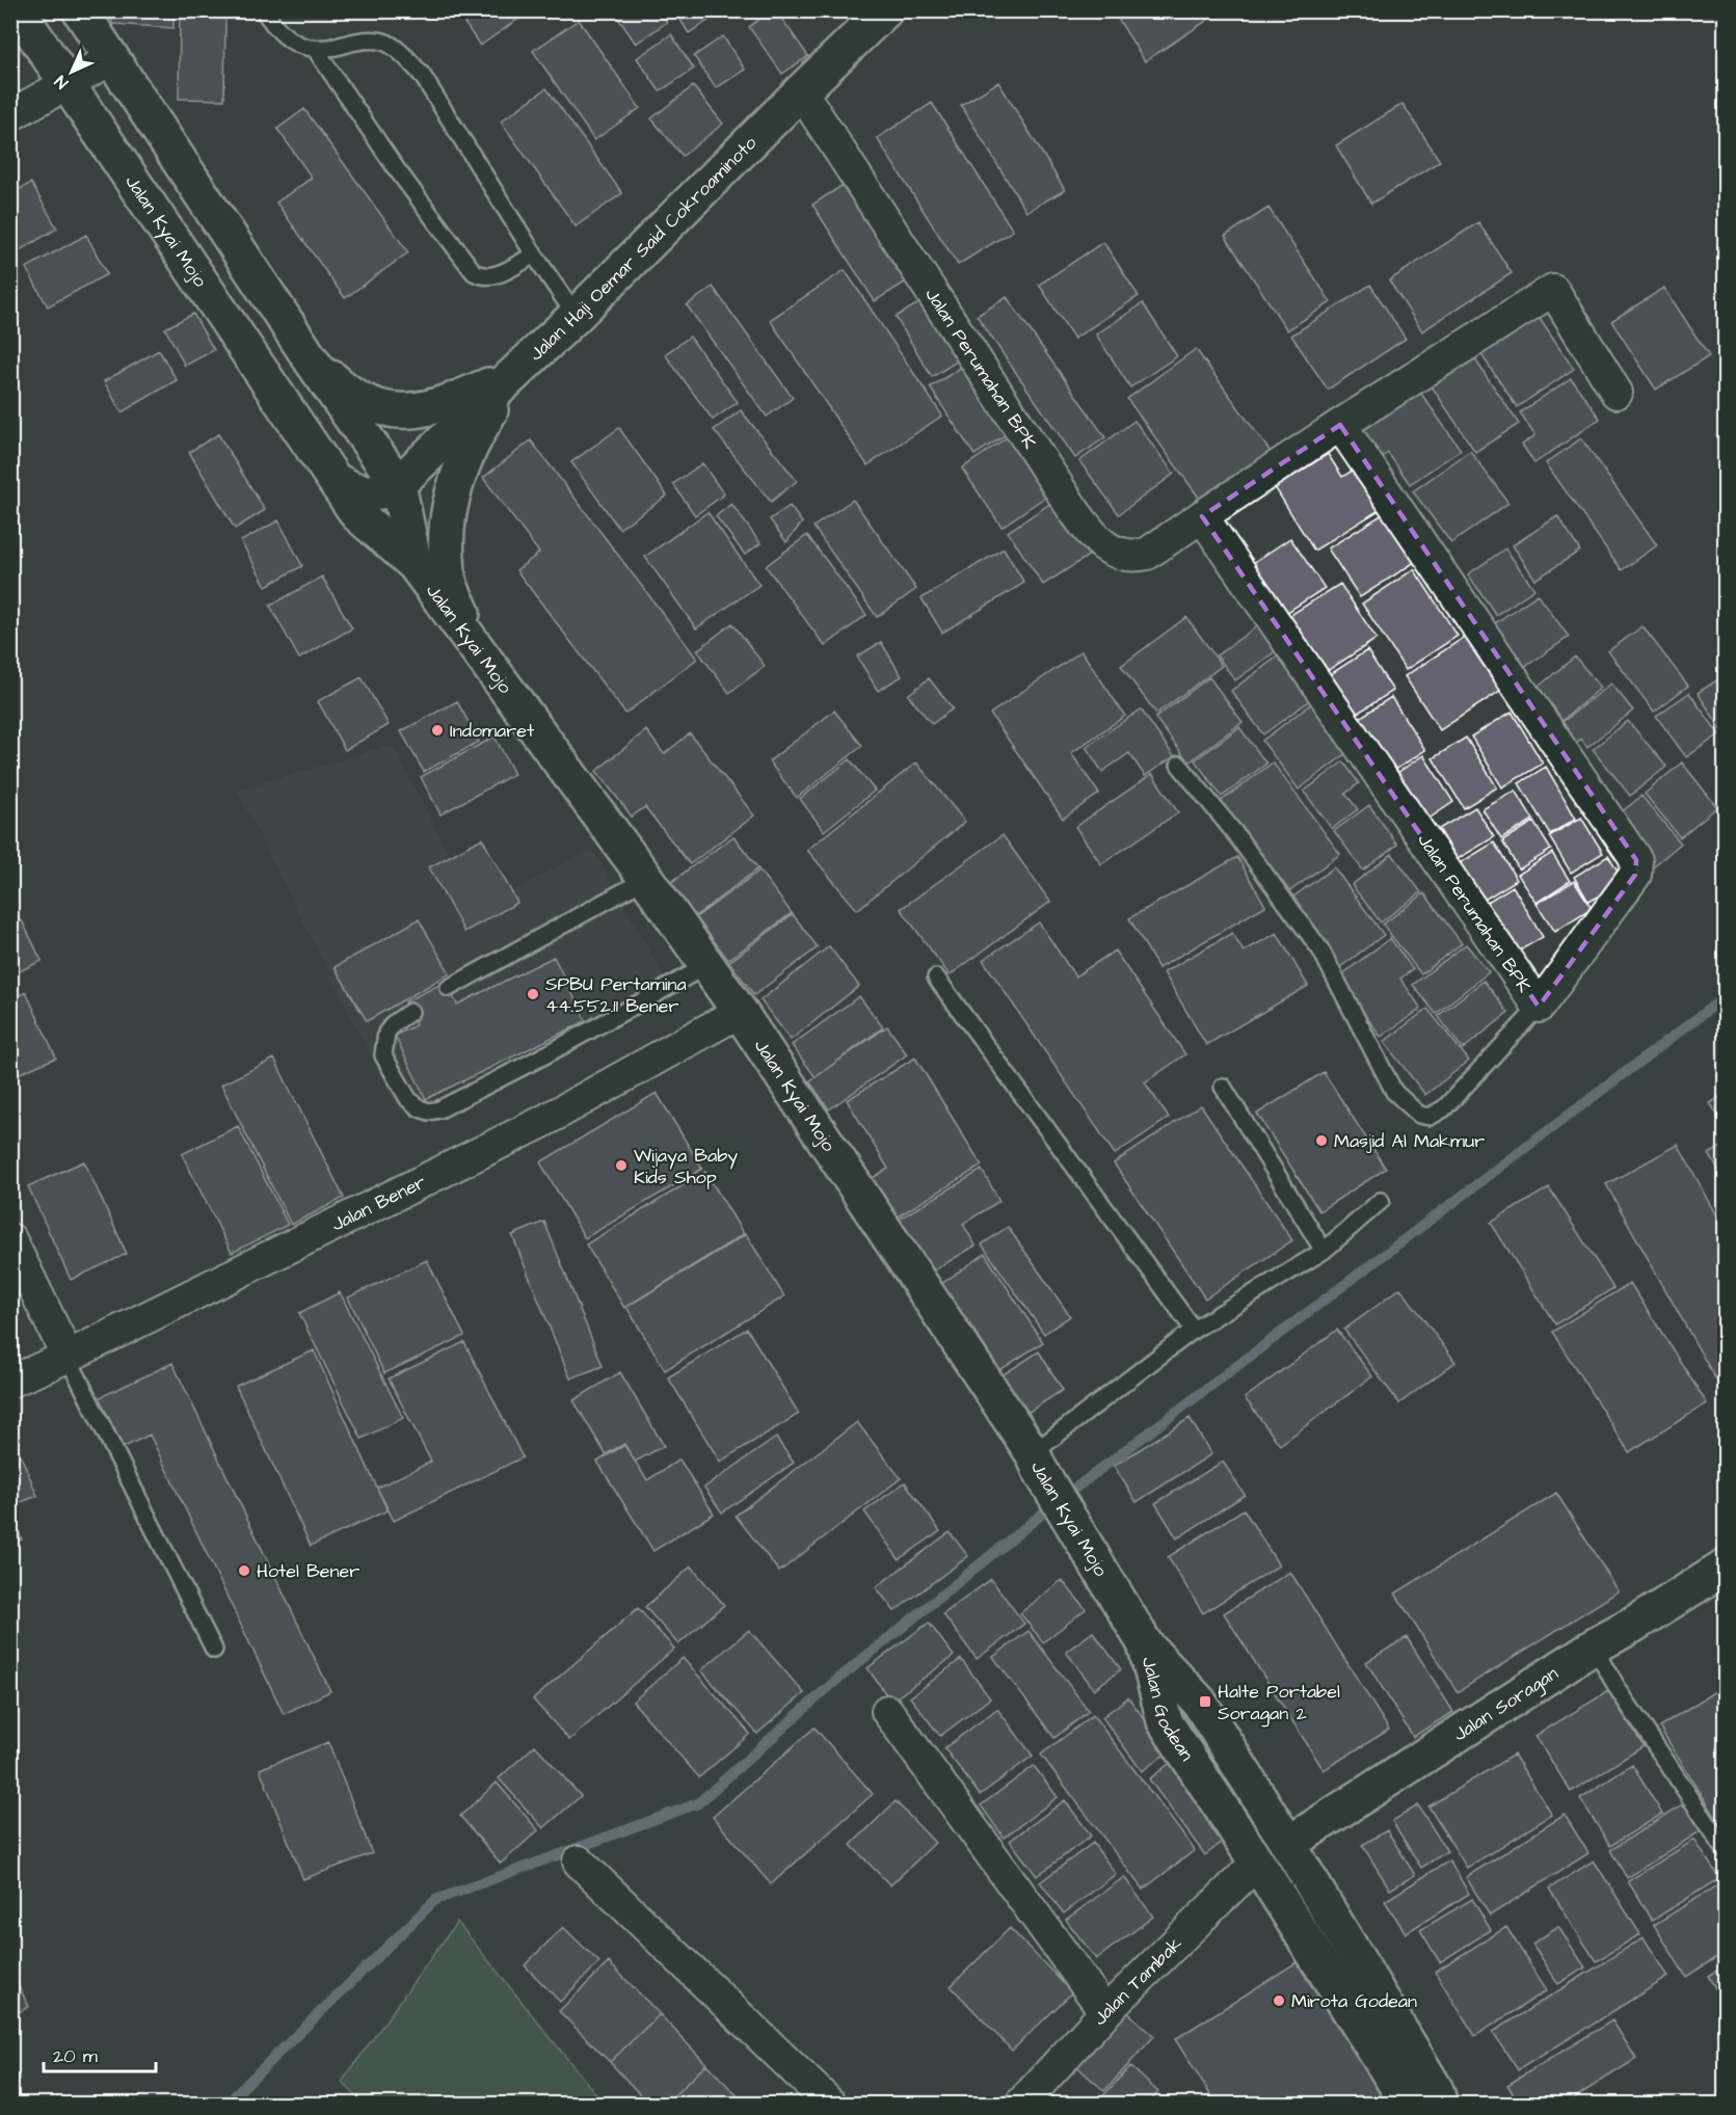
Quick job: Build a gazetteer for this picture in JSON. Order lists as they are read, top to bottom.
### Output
{
  "streets": {
    "main road": [
      "Jalan Kyai Mojo",
      "Jalan Haji Oemar Said Cokroaminoto",
      "Jalan Soragan",
      "Jalan Godean"
    ],
    "street": ["Jalan Perumahan BPK", "Jalan Bener", "Jalan Tambak"]
  },
  "crossings": [
    ["Jalan Kyai Mojo", "Jalan Haji Oemar Said Cokroaminoto"],
    ["Jalan Kyai Mojo", "Jalan Bener"],
    ["Jalan Kyai Mojo", "Jalan Godean"],
    ["Jalan Haji Oemar Said Cokroaminoto", "Jalan Perumahan BPK"],
    ["Jalan Soragan", "Jalan Godean"],
    ["Jalan Godean", "Jalan Tambak"]
  ],
  "places": {
    "other": [
      "Indomaret",
      "SPBU Pertamina 44.552.11 Bener",
      "Masjid Al Makmur",
      "Wijaya Baby Kids Shop",
      "Hotel Bener",
      "Mirota Godean"
    ],
    "transit": ["Halte Portabel Soragan 2"]
  },
  "scale_bar": "20 m",
  "north": "bottom left"
}
